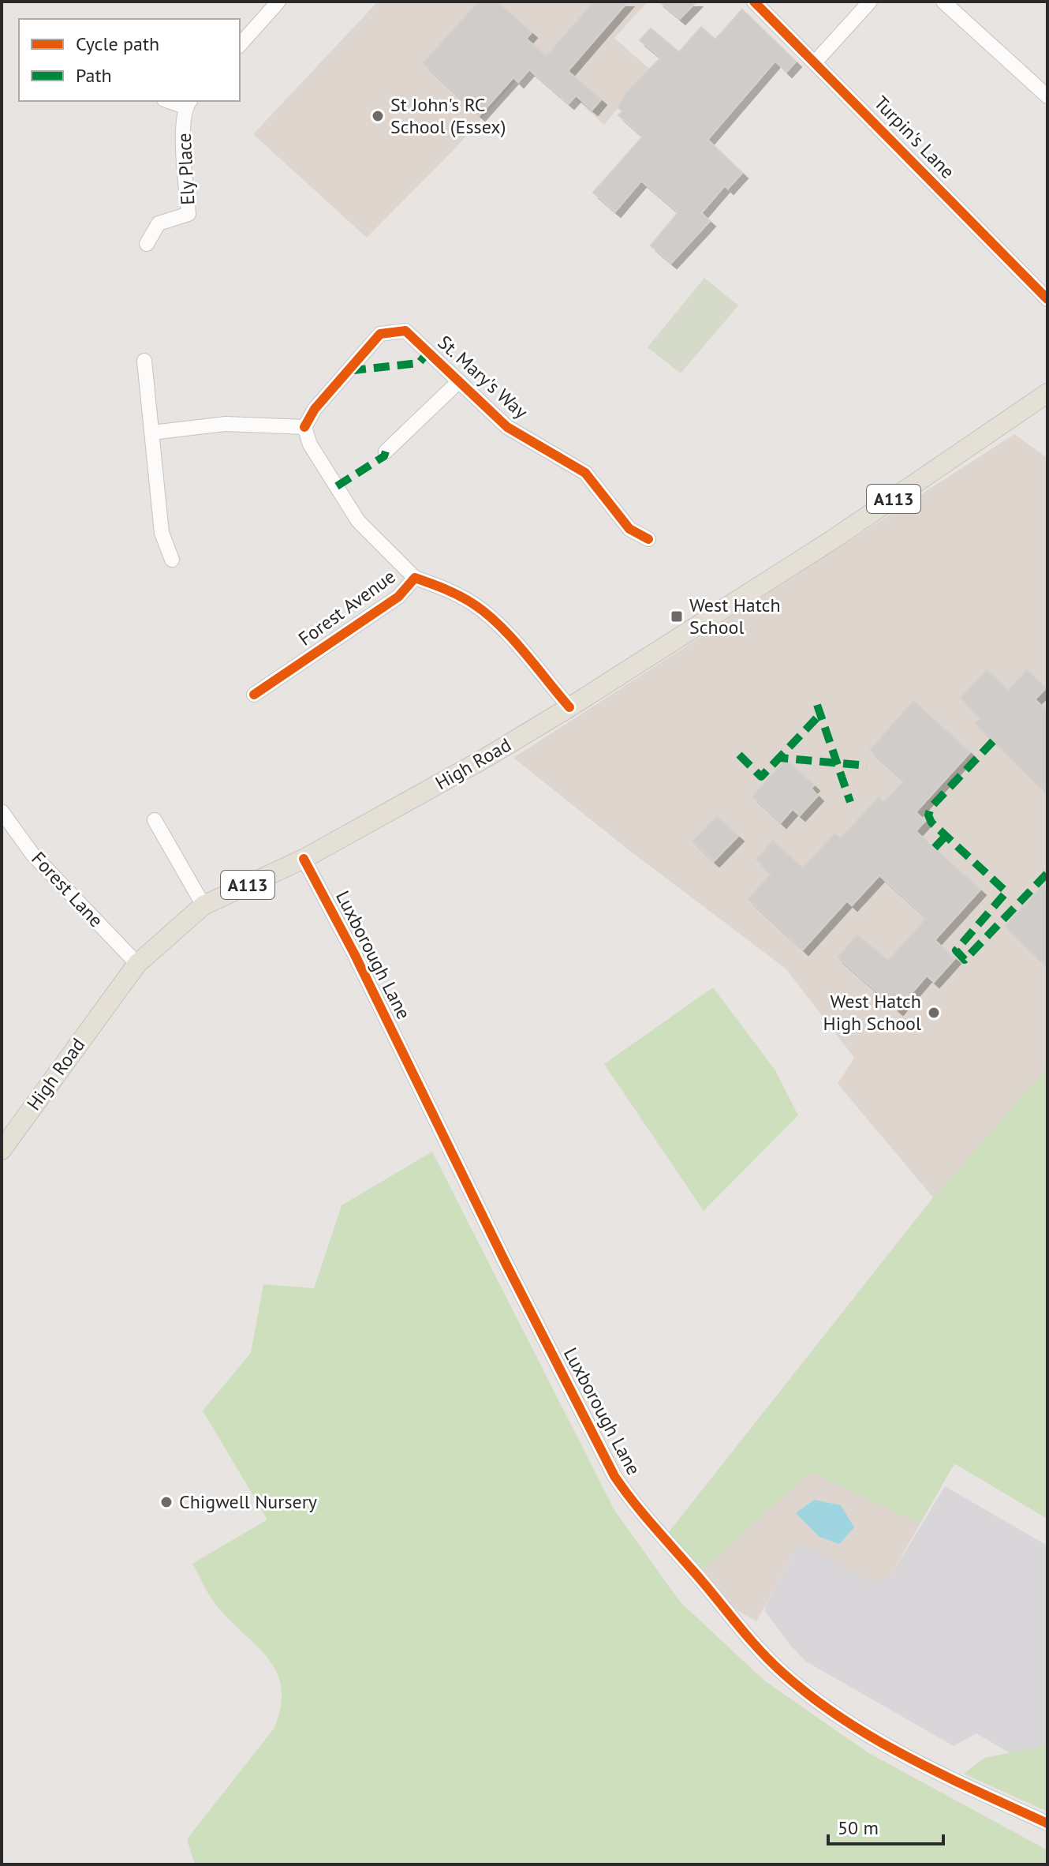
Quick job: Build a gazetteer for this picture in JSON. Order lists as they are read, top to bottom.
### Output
{
  "streets": {
    "main road": ["A113", "High Road"],
    "street": [
      "Turpin's Lane",
      "Ely Place",
      "St. Mary's Way",
      "Forest Avenue",
      "Forest Lane",
      "Luxborough Lane"
    ]
  },
  "crossings": [
    ["Forest Avenue", "High Road"],
    ["High Road", "Forest Lane"],
    ["High Road", "Luxborough Lane"]
  ],
  "places": {
    "other": ["St John's RC School (Essex)", "West Hatch High School", "Chigwell Nursery"],
    "transit": ["West Hatch School"]
  },
  "legend": ["Cycle path", "Path"],
  "scale_bar": "50 m"
}
